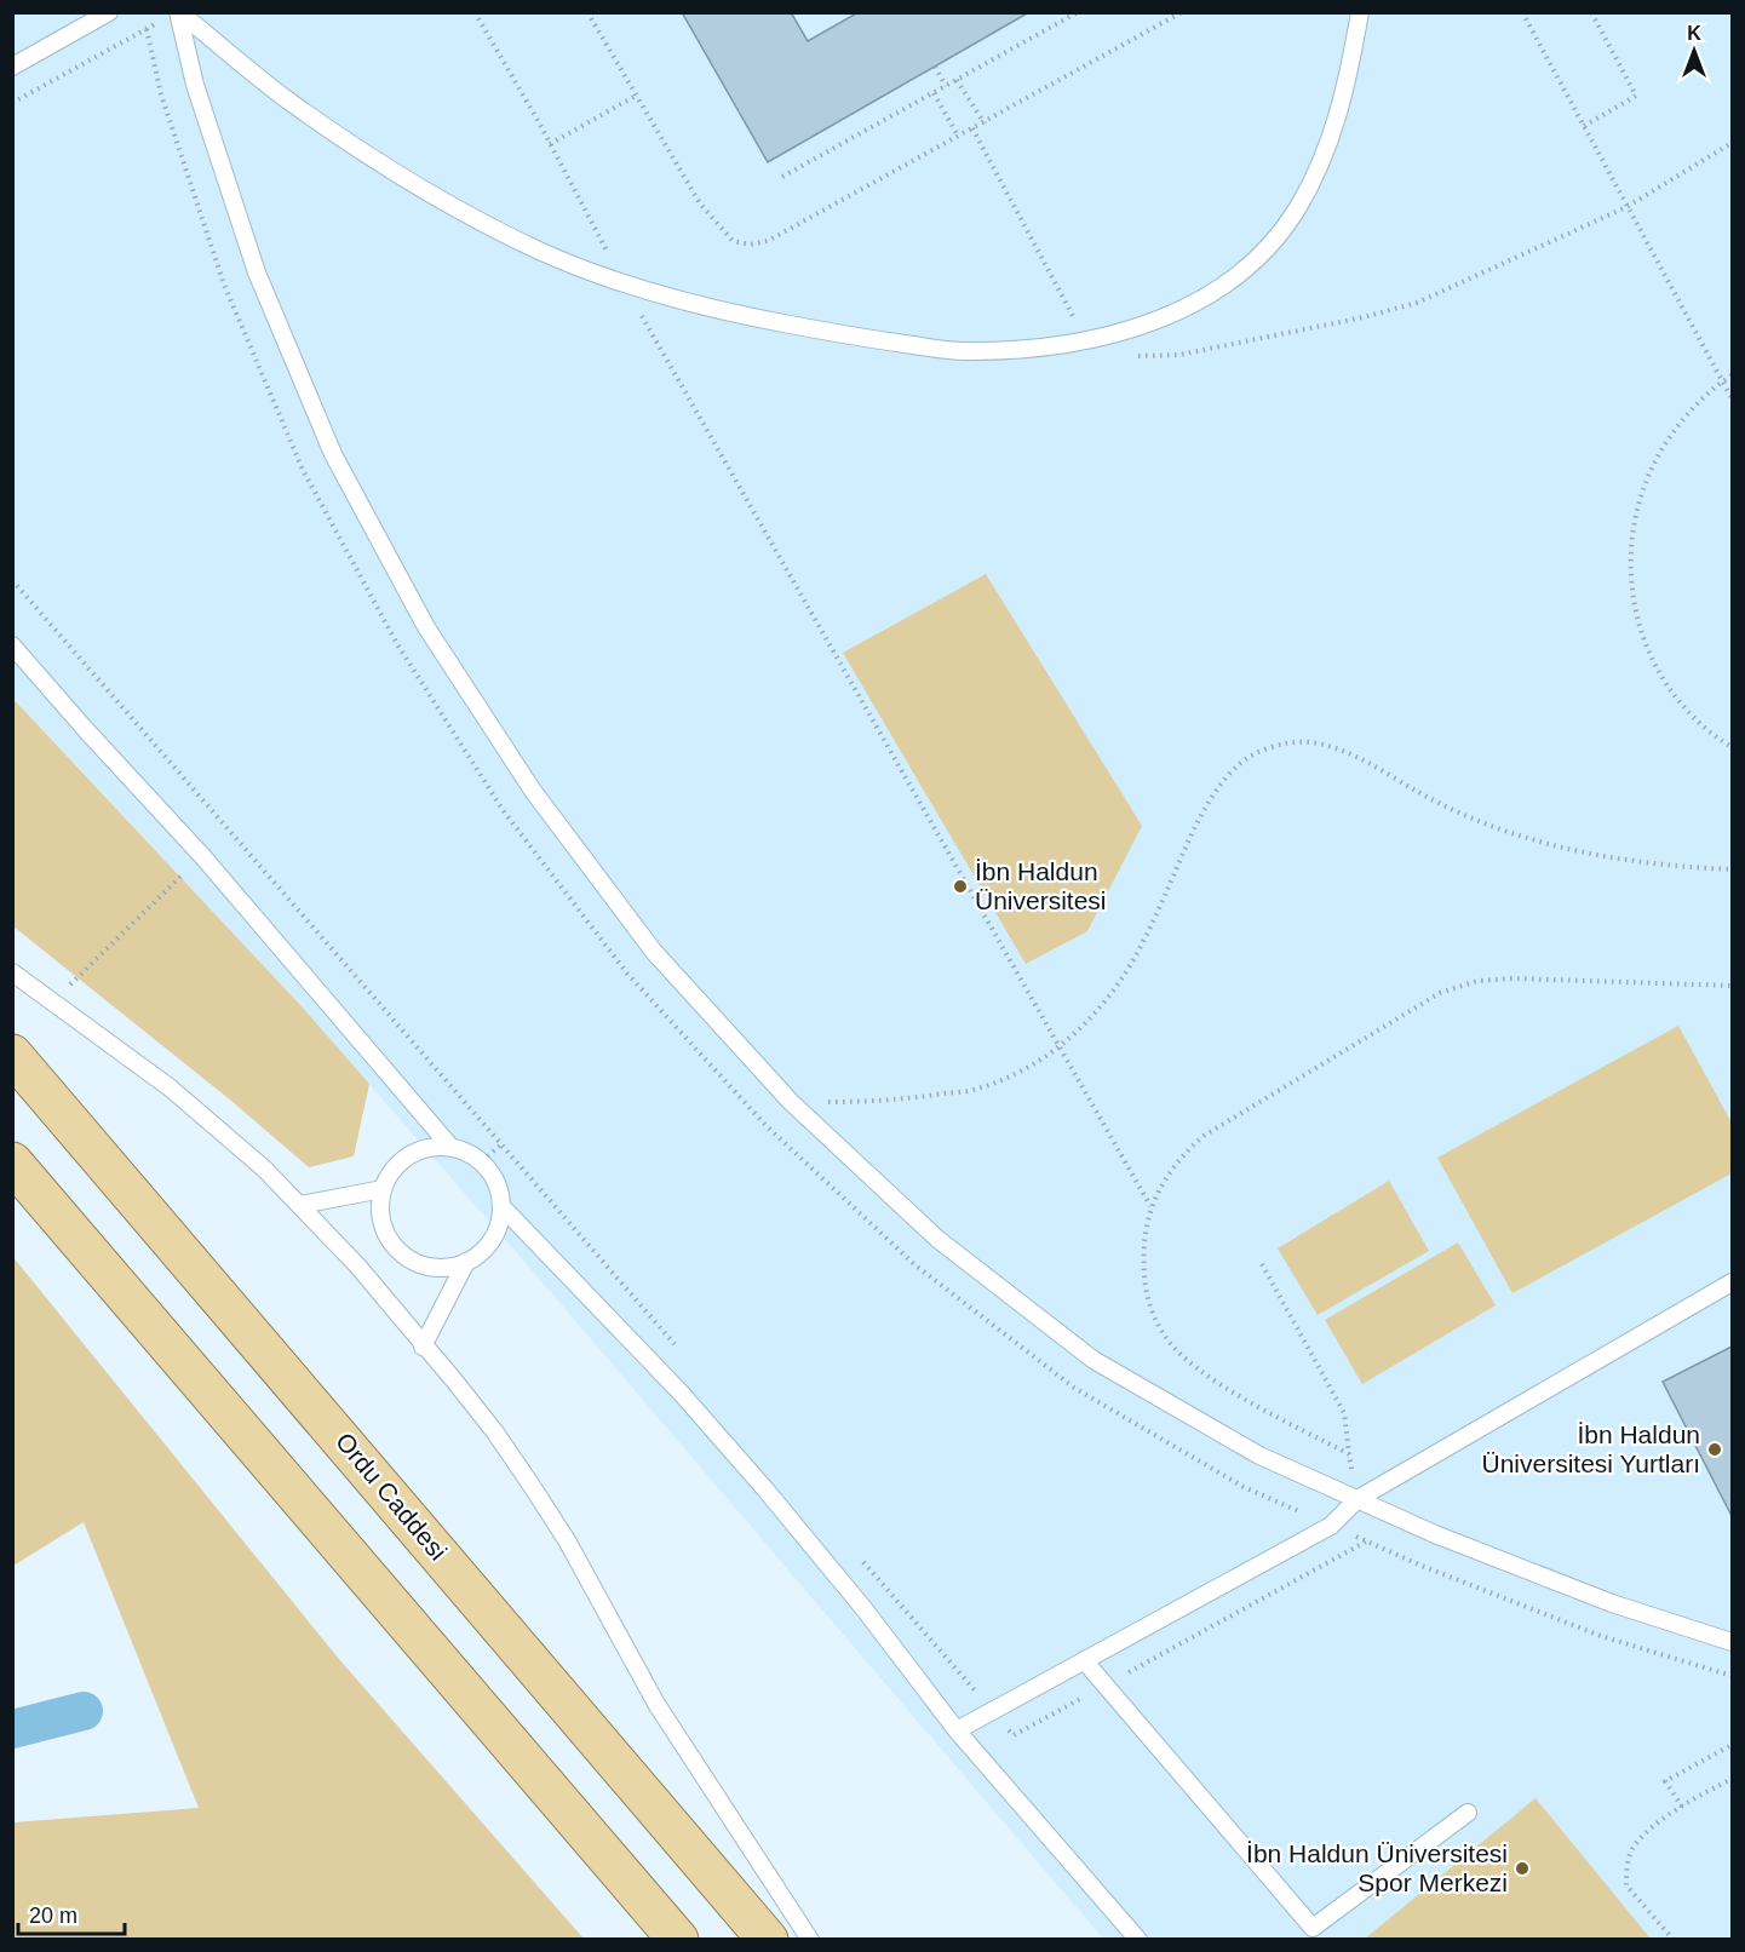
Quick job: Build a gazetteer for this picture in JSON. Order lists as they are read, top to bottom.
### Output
{
  "streets": {
    "main road": ["Ordu Caddesi"]
  },
  "places": ["İbn Haldun Üniversitesi", "İbn Haldun Üniversitesi Yurtları", "İbn Haldun Üniversitesi Spor Merkezi"],
  "scale_bar": "20 m",
  "north": "top"
}
